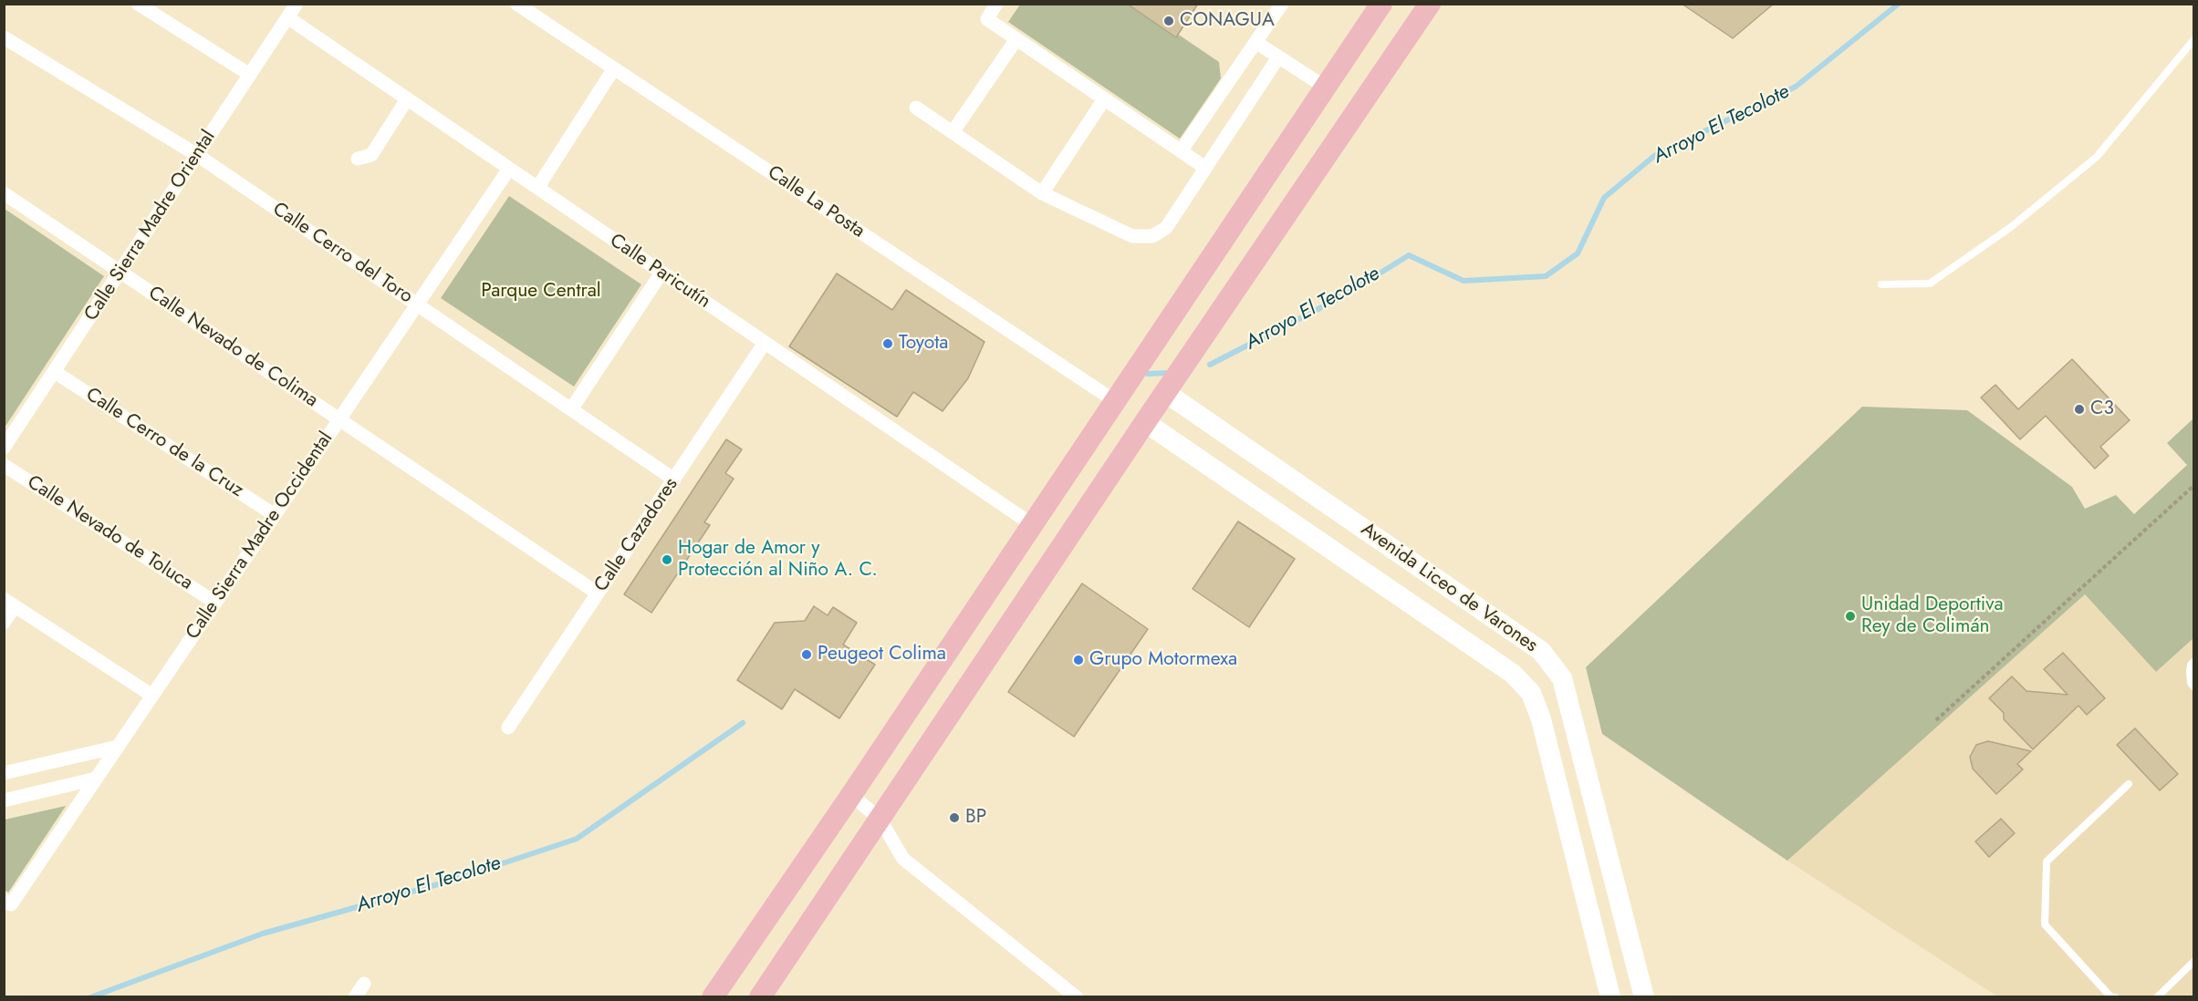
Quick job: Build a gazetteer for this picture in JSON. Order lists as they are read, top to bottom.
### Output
{
  "streets": {
    "street": [
      "Calle La Posta",
      "Calle Sierra Madre Oriental",
      "Calle Cerro del Toro",
      "Calle Paricutín",
      "Calle Nevado de Colima",
      "Calle Cerro de la Cruz",
      "Calle Nevado de Toluca",
      "Calle Cazadores",
      "Calle Sierra Madre Occidental",
      "Avenida Liceo de Varones"
    ]
  },
  "crossings": [
    ["Calle Sierra Madre Oriental", "Calle Cerro del Toro"],
    ["Calle Sierra Madre Oriental", "Calle Paricutín"],
    ["Calle Sierra Madre Oriental", "Calle Nevado de Colima"],
    ["Calle Sierra Madre Oriental", "Calle Cerro de la Cruz"],
    ["Calle Cerro del Toro", "Calle Cazadores"],
    ["Calle Cerro del Toro", "Calle Sierra Madre Occidental"],
    ["Calle Paricutín", "Calle Cazadores"],
    ["Calle Paricutín", "Calle Sierra Madre Occidental"],
    ["Calle Nevado de Colima", "Calle Cazadores"],
    ["Calle Nevado de Colima", "Calle Sierra Madre Occidental"],
    ["Calle Cerro de la Cruz", "Calle Sierra Madre Occidental"],
    ["Calle Nevado de Toluca", "Calle Sierra Madre Occidental"]
  ],
  "water": ["Arroyo El Tecolote"],
  "parks": ["Parque Central"],
  "places": [
    "CONAGUA",
    "Toyota",
    "C3",
    "Hogar de Amor y Protección al Niño A. C.",
    "Unidad Deportiva Rey de Colimán",
    "Peugeot Colima",
    "Grupo Motormexa",
    "BP"
  ]
}
